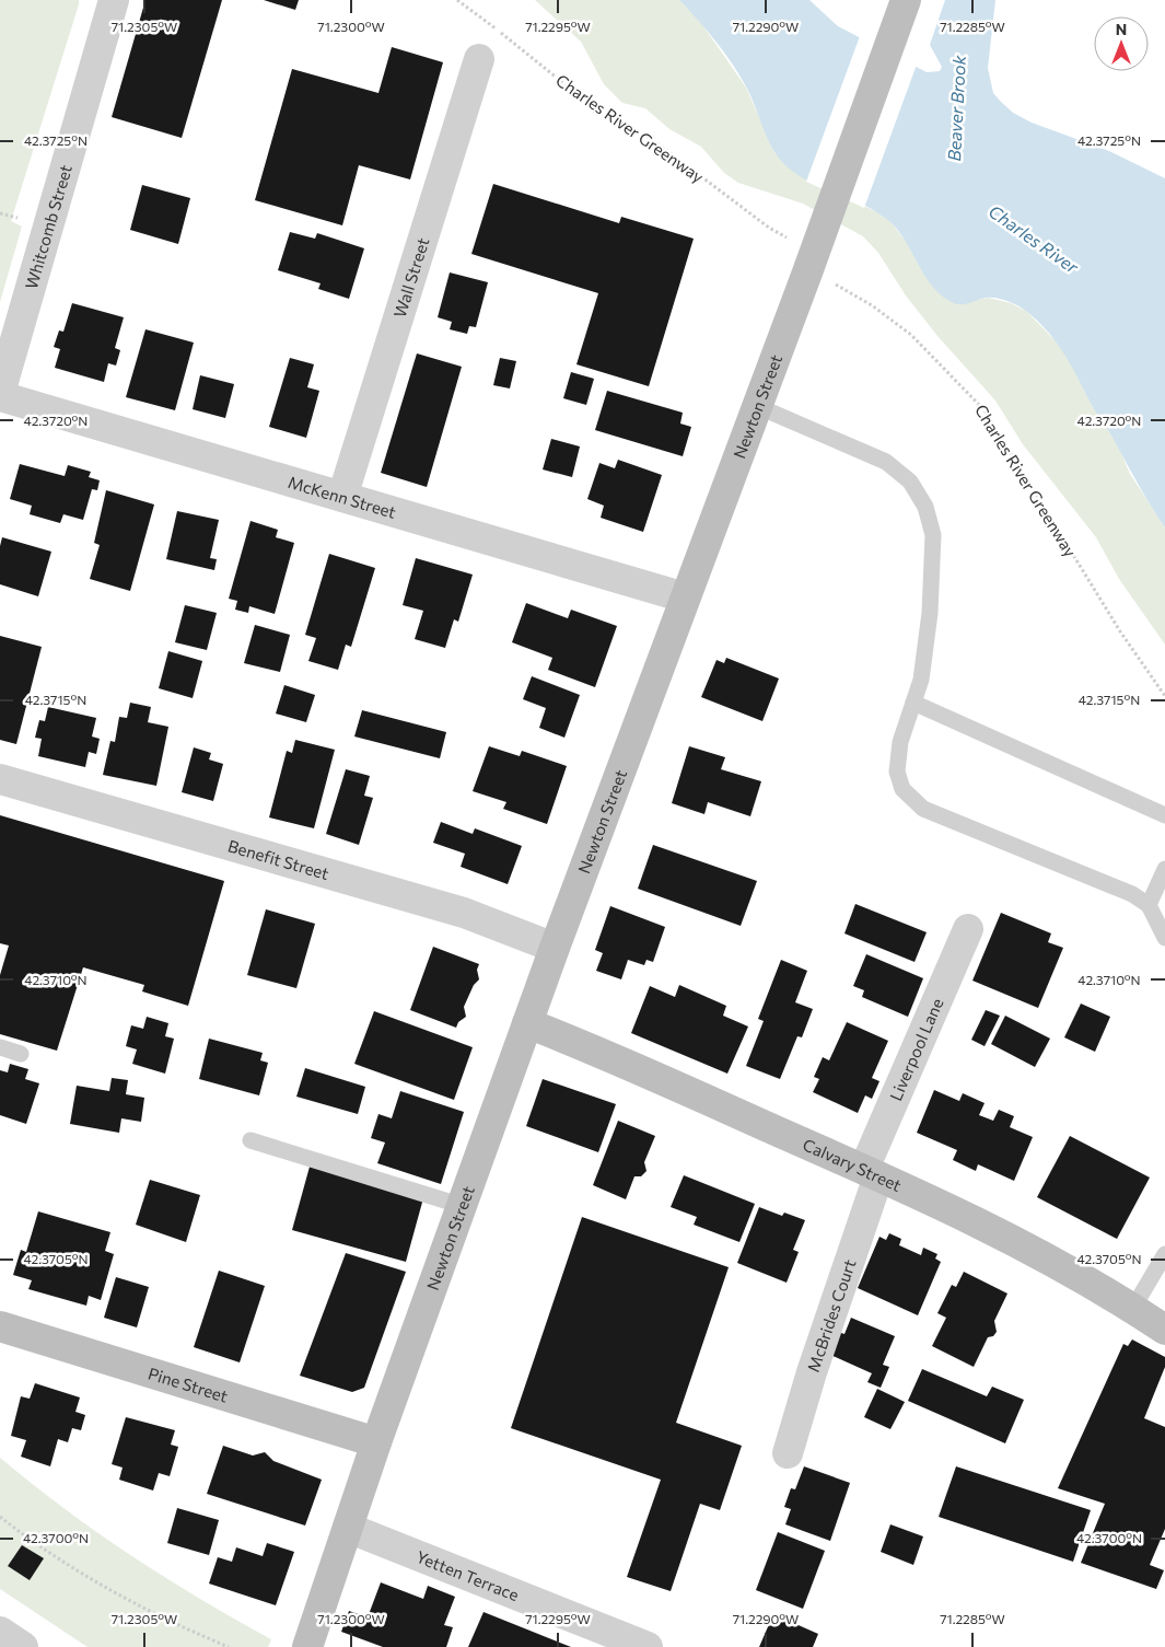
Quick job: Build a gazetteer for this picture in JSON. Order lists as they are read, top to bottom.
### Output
{
  "streets": {
    "main road": ["Newton Street", "Calvary Street", "Pine Street"],
    "street": [
      "Whitcomb Street",
      "Wall Street",
      "McKenn Street",
      "Benefit Street",
      "Liverpool Lane",
      "McBrides Court",
      "Yetten Terrace"
    ],
    "path": ["Charles River Greenway"]
  },
  "crossings": [
    ["Charles River Greenway", "Newton Street"],
    ["Whitcomb Street", "McKenn Street"],
    ["Wall Street", "McKenn Street"],
    ["Newton Street", "McKenn Street"],
    ["Newton Street", "Benefit Street"],
    ["Newton Street", "Calvary Street"],
    ["Newton Street", "Pine Street"],
    ["Newton Street", "Yetten Terrace"],
    ["Liverpool Lane", "Calvary Street"],
    ["Liverpool Lane", "McBrides Court"],
    ["Calvary Street", "McBrides Court"]
  ],
  "water": ["Beaver Brook", "Charles River"],
  "north": "top",
  "coordinates": [
    "71.2305°W",
    "71.2300°W",
    "71.2295°W",
    "71.2290°W",
    "71.2285°W",
    "42.3725°N",
    "42.3720°N",
    "42.3715°N",
    "42.3710°N",
    "42.3705°N",
    "42.3700°N"
  ]
}
